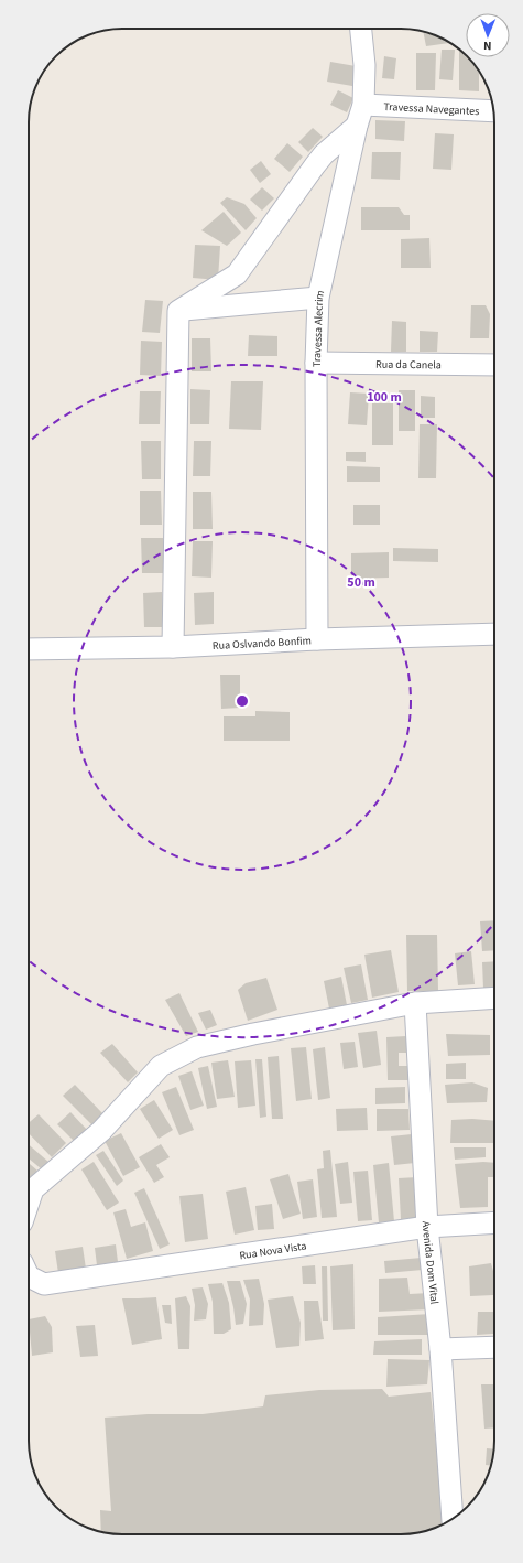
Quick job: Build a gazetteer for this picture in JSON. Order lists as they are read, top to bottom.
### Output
{
  "streets": {
    "street": [
      "Travessa Navegantes",
      "Travessa Alecrim",
      "Rua da Canela",
      "Rua Oslvando Bonfim",
      "Rua Nova Vista",
      "Avenida Dom Vital"
    ]
  },
  "crossings": [
    ["Travessa Navegantes", "Travessa Alecrim"],
    ["Travessa Alecrim", "Rua da Canela"],
    ["Travessa Alecrim", "Rua Oslvando Bonfim"],
    ["Rua Nova Vista", "Avenida Dom Vital"]
  ],
  "north": "bottom",
  "rings": ["100 m", "50 m"]
}
